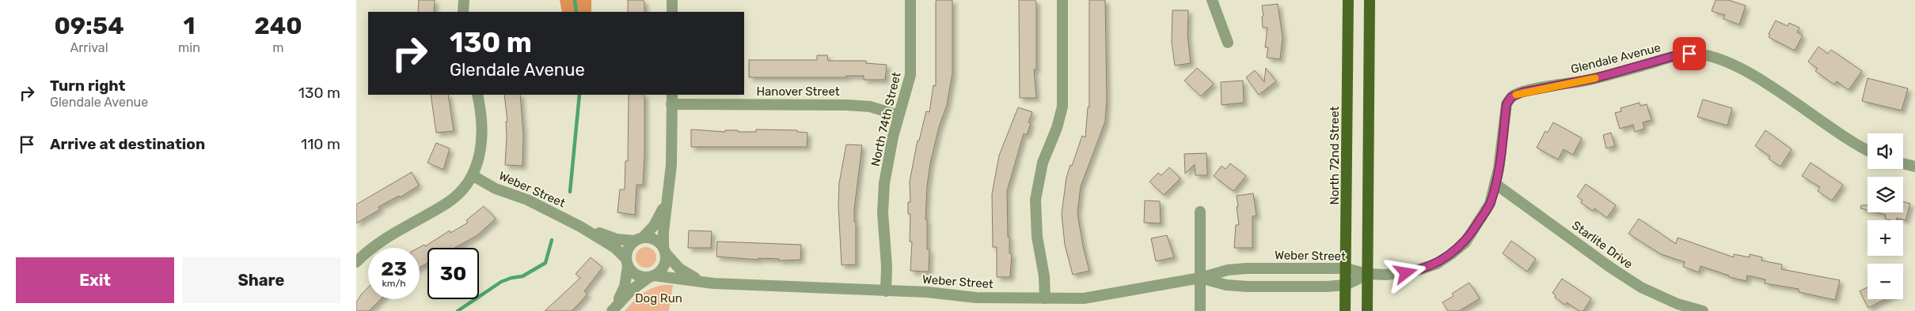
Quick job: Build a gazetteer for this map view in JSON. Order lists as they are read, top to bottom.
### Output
{
  "streets": {
    "main road": ["North 72nd Street"],
    "street": [
      "Glendale Avenue",
      "Hanover Street",
      "North 74th Street",
      "Weber Street",
      "Starlite Drive"
    ]
  },
  "crossings": [
    ["Glendale Avenue", "Starlite Drive"],
    ["Hanover Street", "North 74th Street"],
    ["North 74th Street", "Weber Street"],
    ["North 72nd Street", "Weber Street"]
  ],
  "parks": ["Dog Run"],
  "page": {
    "eta": [
      "09:54",
      "Arrival",
      "1",
      "min",
      "240",
      "m"
    ],
    "turn": ["130 m", "Glendale Avenue"],
    "list": [
      {
        "name": "Turn right",
        "note": "Glendale Avenue",
        "value": "130 m"
      },
      {
        "name": "Arrive at destination",
        "value": "110 m"
      }
    ],
    "map_buttons": ["+", "−"],
    "speed": "23 km/h",
    "limit": "30",
    "buttons": ["Exit", "Share"]
  }
}
